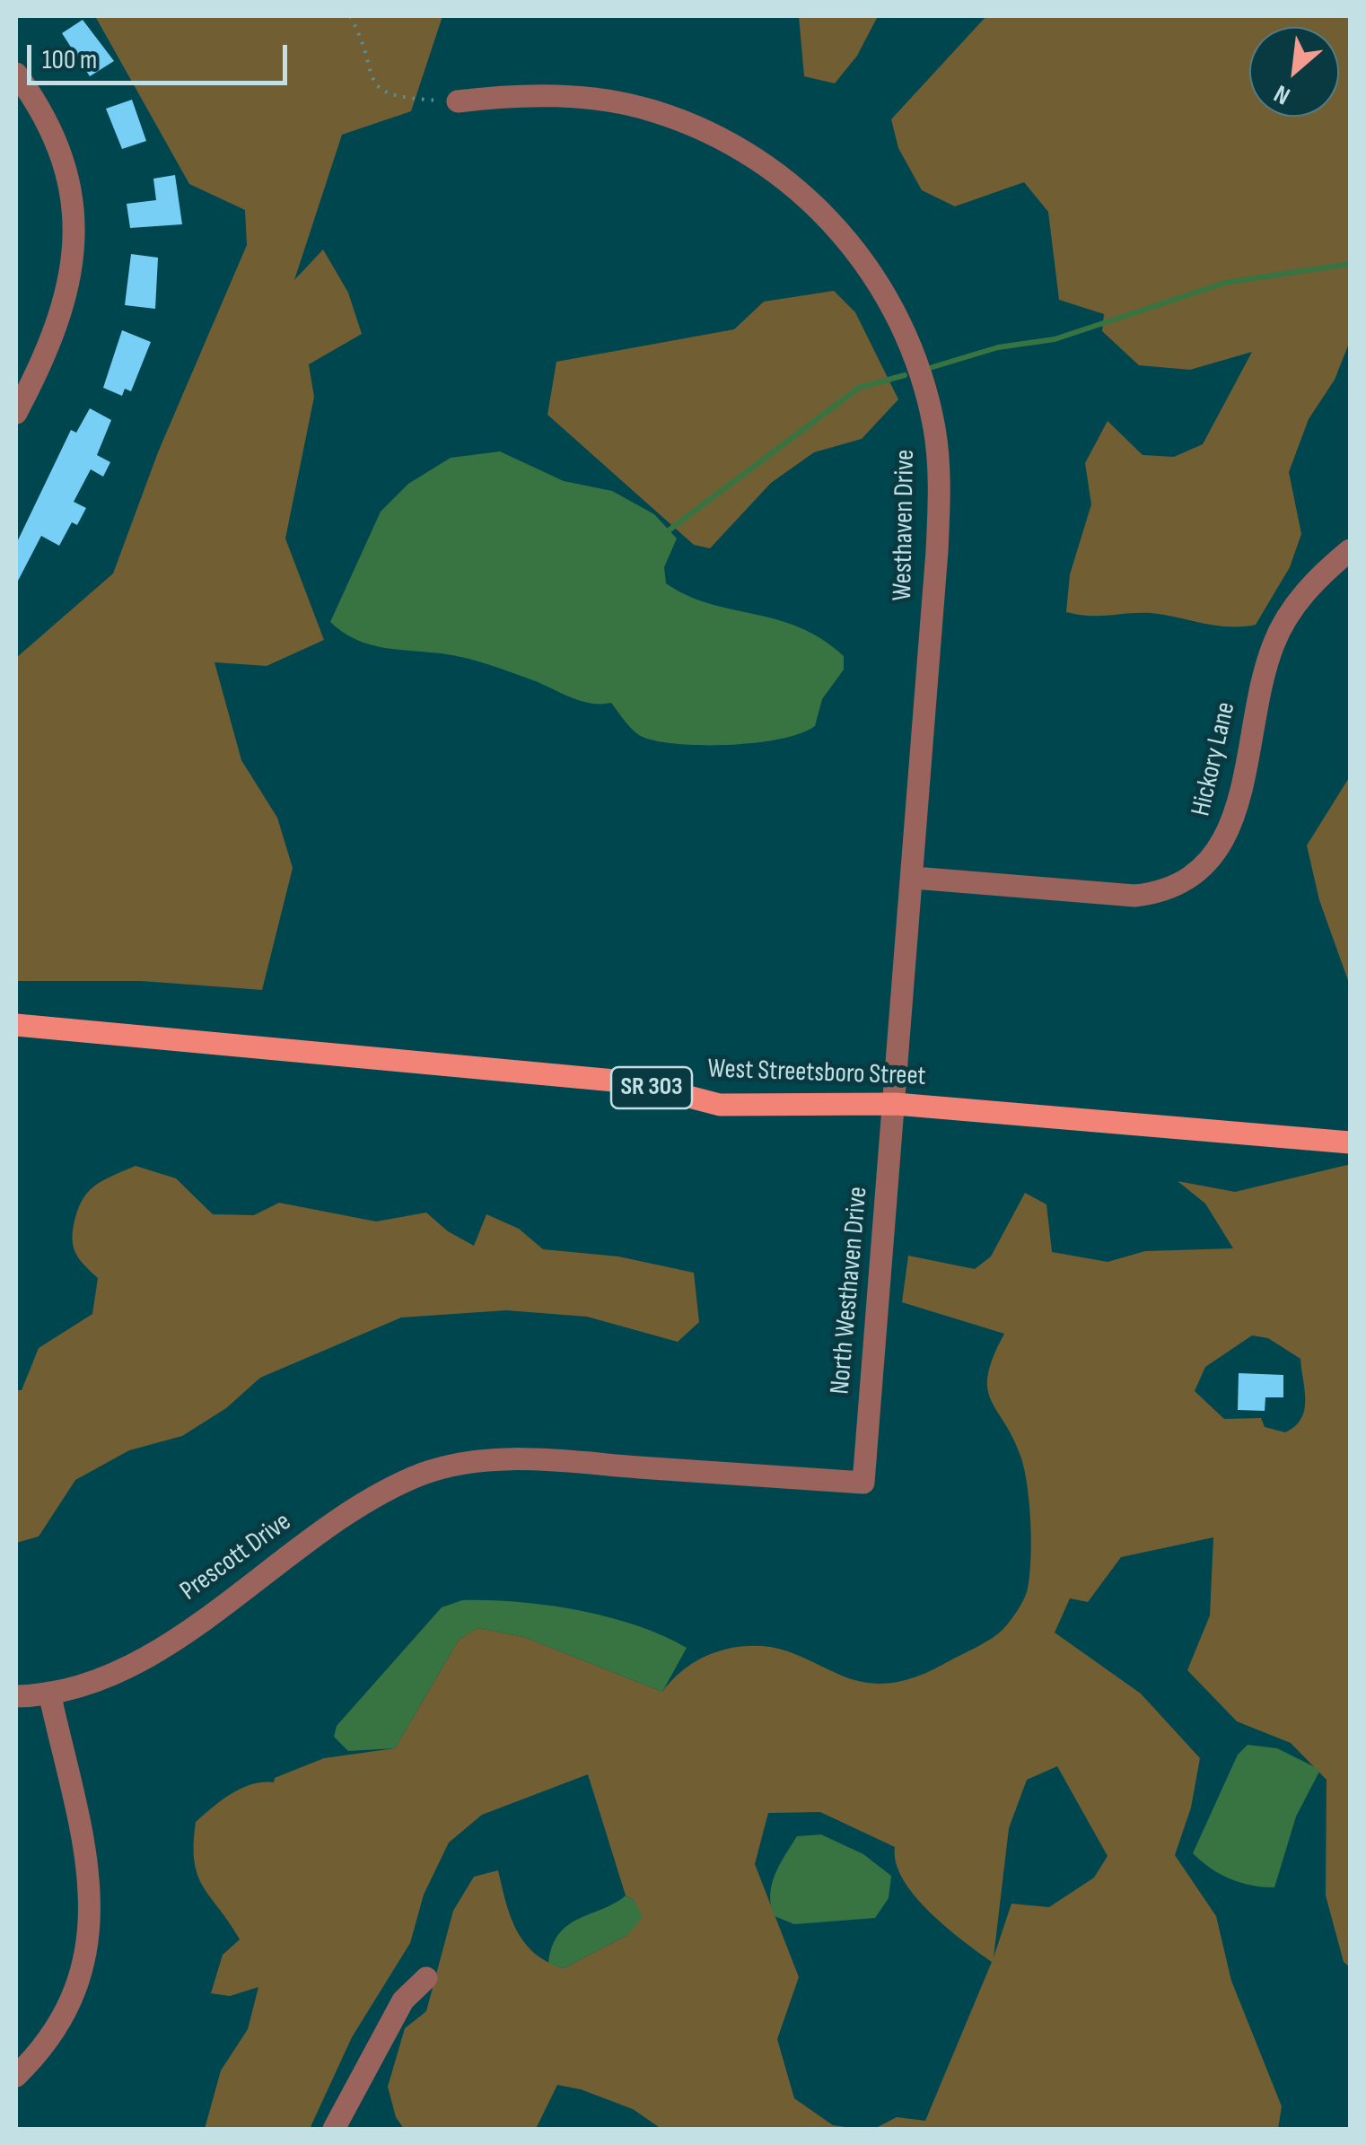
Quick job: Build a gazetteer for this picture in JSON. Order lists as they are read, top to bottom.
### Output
{
  "streets": {
    "main road": ["West Streetsboro Street", "SR 303"],
    "street": [
      "Westhaven Drive",
      "Hickory Lane",
      "North Westhaven Drive",
      "Prescott Drive"
    ]
  },
  "crossings": [
    ["Westhaven Drive", "Hickory Lane"],
    ["Westhaven Drive", "West Streetsboro Street"],
    ["Westhaven Drive", "North Westhaven Drive"],
    ["West Streetsboro Street", "North Westhaven Drive"],
    ["North Westhaven Drive", "Prescott Drive"]
  ],
  "scale_bar": "100 m",
  "north": "bottom left"
}
